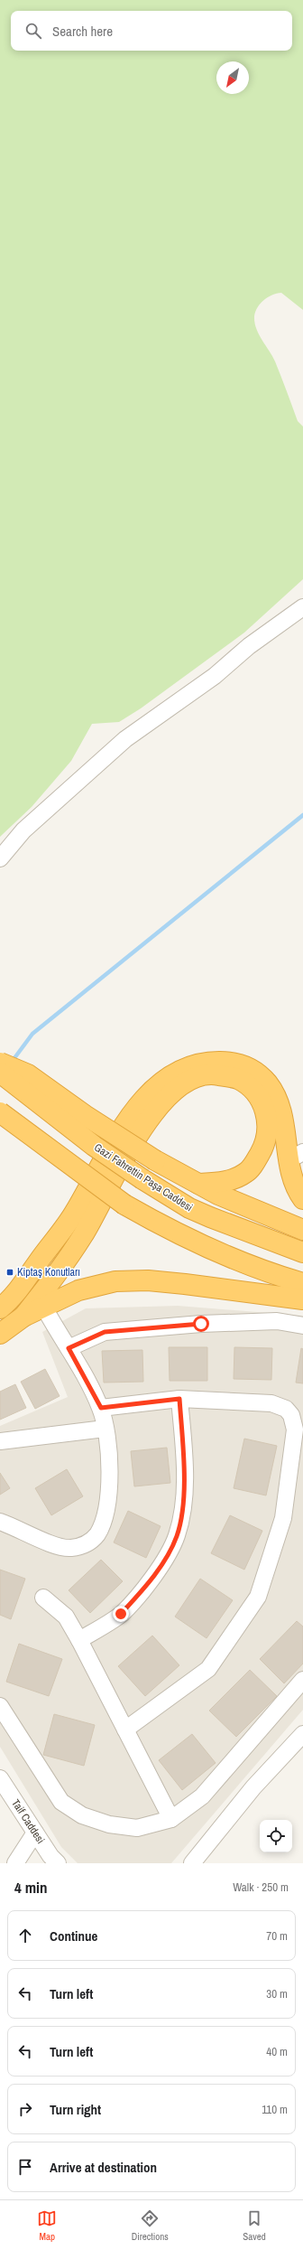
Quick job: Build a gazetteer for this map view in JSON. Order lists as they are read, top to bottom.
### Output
{
  "streets": {
    "highway": ["Gazi Fahrettin Paşa Caddesi"],
    "street": ["Taif Caddesi"]
  },
  "places": {
    "transit": ["Kiptaş Konutları"]
  },
  "north": "bottom left",
  "page": {
    "search": "Search here",
    "heading": ["4 min", "Walk · 250 m"],
    "list": [
      ["Continue", "70 m"],
      ["Turn left", "30 m"],
      ["Turn left", "40 m"],
      ["Turn right", "110 m"],
      "Arrive at destination"
    ],
    "nav": ["Map", "Directions", "Saved"]
  }
}
